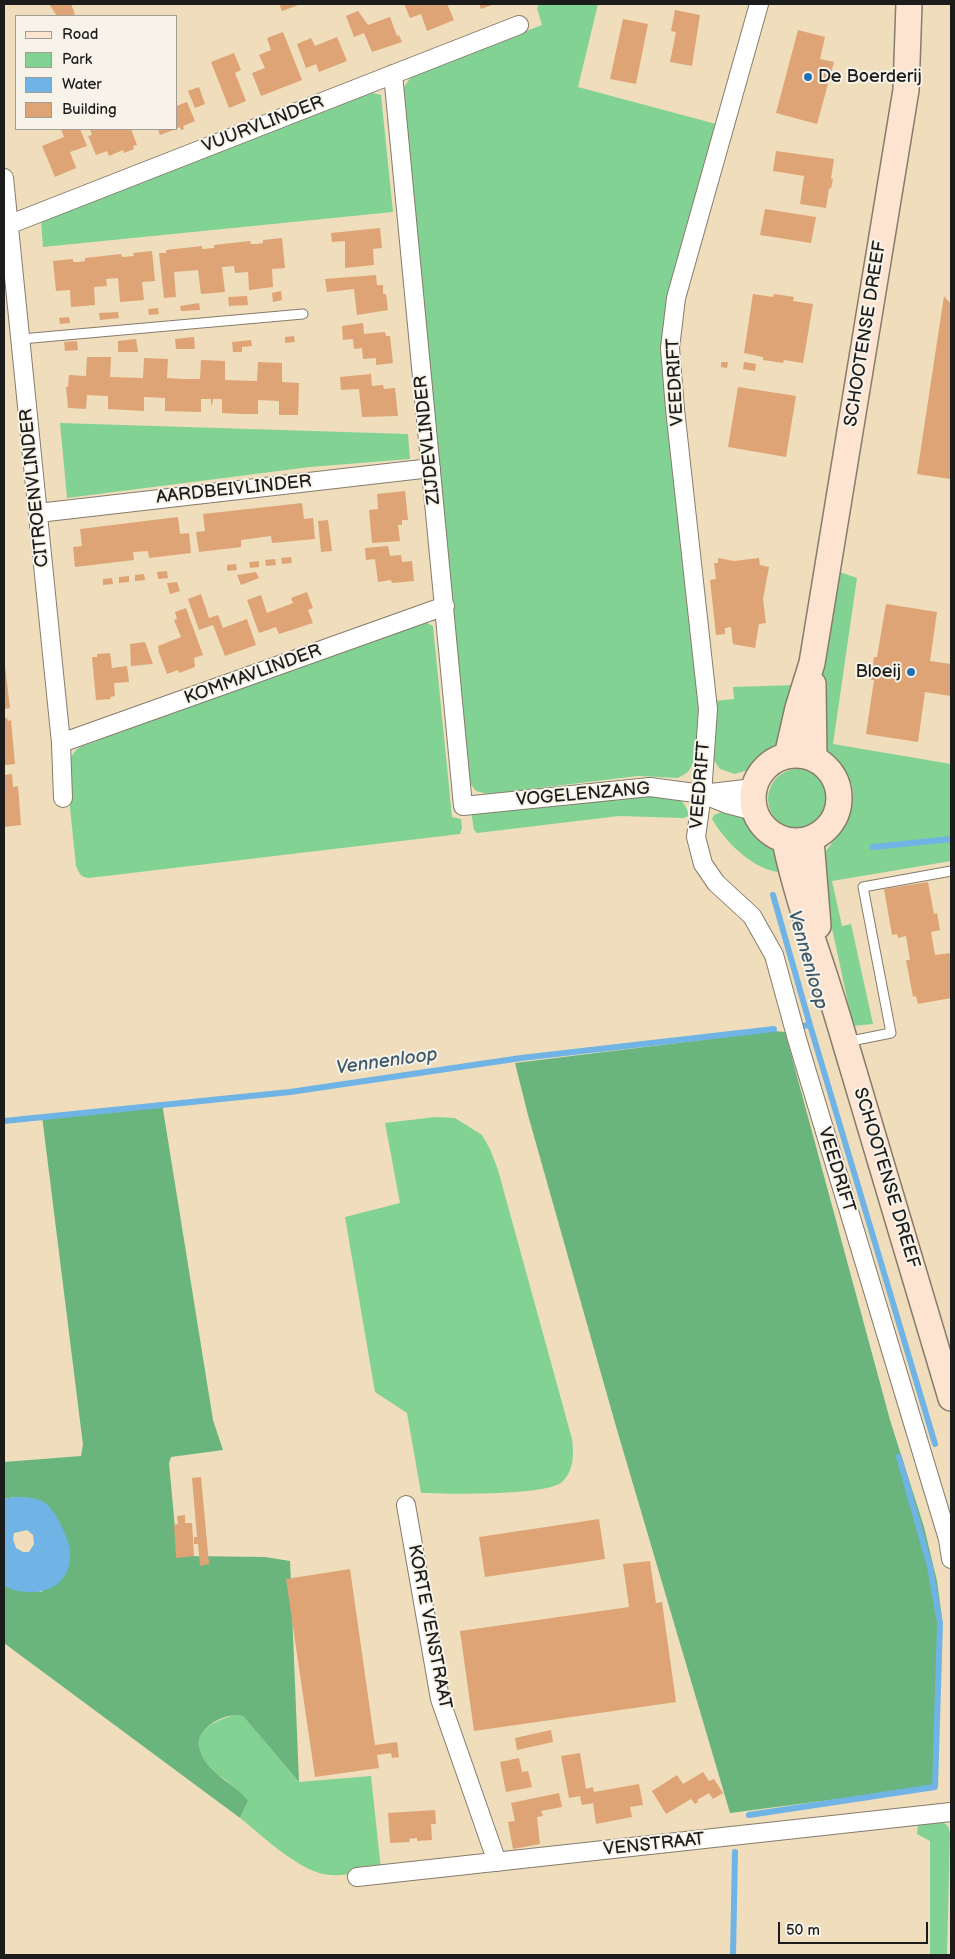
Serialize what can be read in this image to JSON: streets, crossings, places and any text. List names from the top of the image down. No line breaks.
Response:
{"streets":{"street":["VUURVLINDER","SCHOOTENSE DREEF","VEEDRIFT","ZIJDEVLINDER","CITROENVLINDER","AARDBEIVLINDER","KOMMAVLINDER","VOGELENZANG","KORTE VENSTRAAT","VENSTRAAT"]},"crossings":[["VUURVLINDER","ZIJDEVLINDER"],["VUURVLINDER","CITROENVLINDER"],["SCHOOTENSE DREEF","VOGELENZANG"],["VEEDRIFT","VOGELENZANG"],["ZIJDEVLINDER","AARDBEIVLINDER"],["ZIJDEVLINDER","KOMMAVLINDER"],["ZIJDEVLINDER","VOGELENZANG"],["CITROENVLINDER","AARDBEIVLINDER"],["CITROENVLINDER","KOMMAVLINDER"],["KORTE VENSTRAAT","VENSTRAAT"]],"water":["Vennenloop"],"places":["De Boerderij","Bloeij"],"legend":["Road","Park","Water","Building"],"scale_bar":"50 m"}
